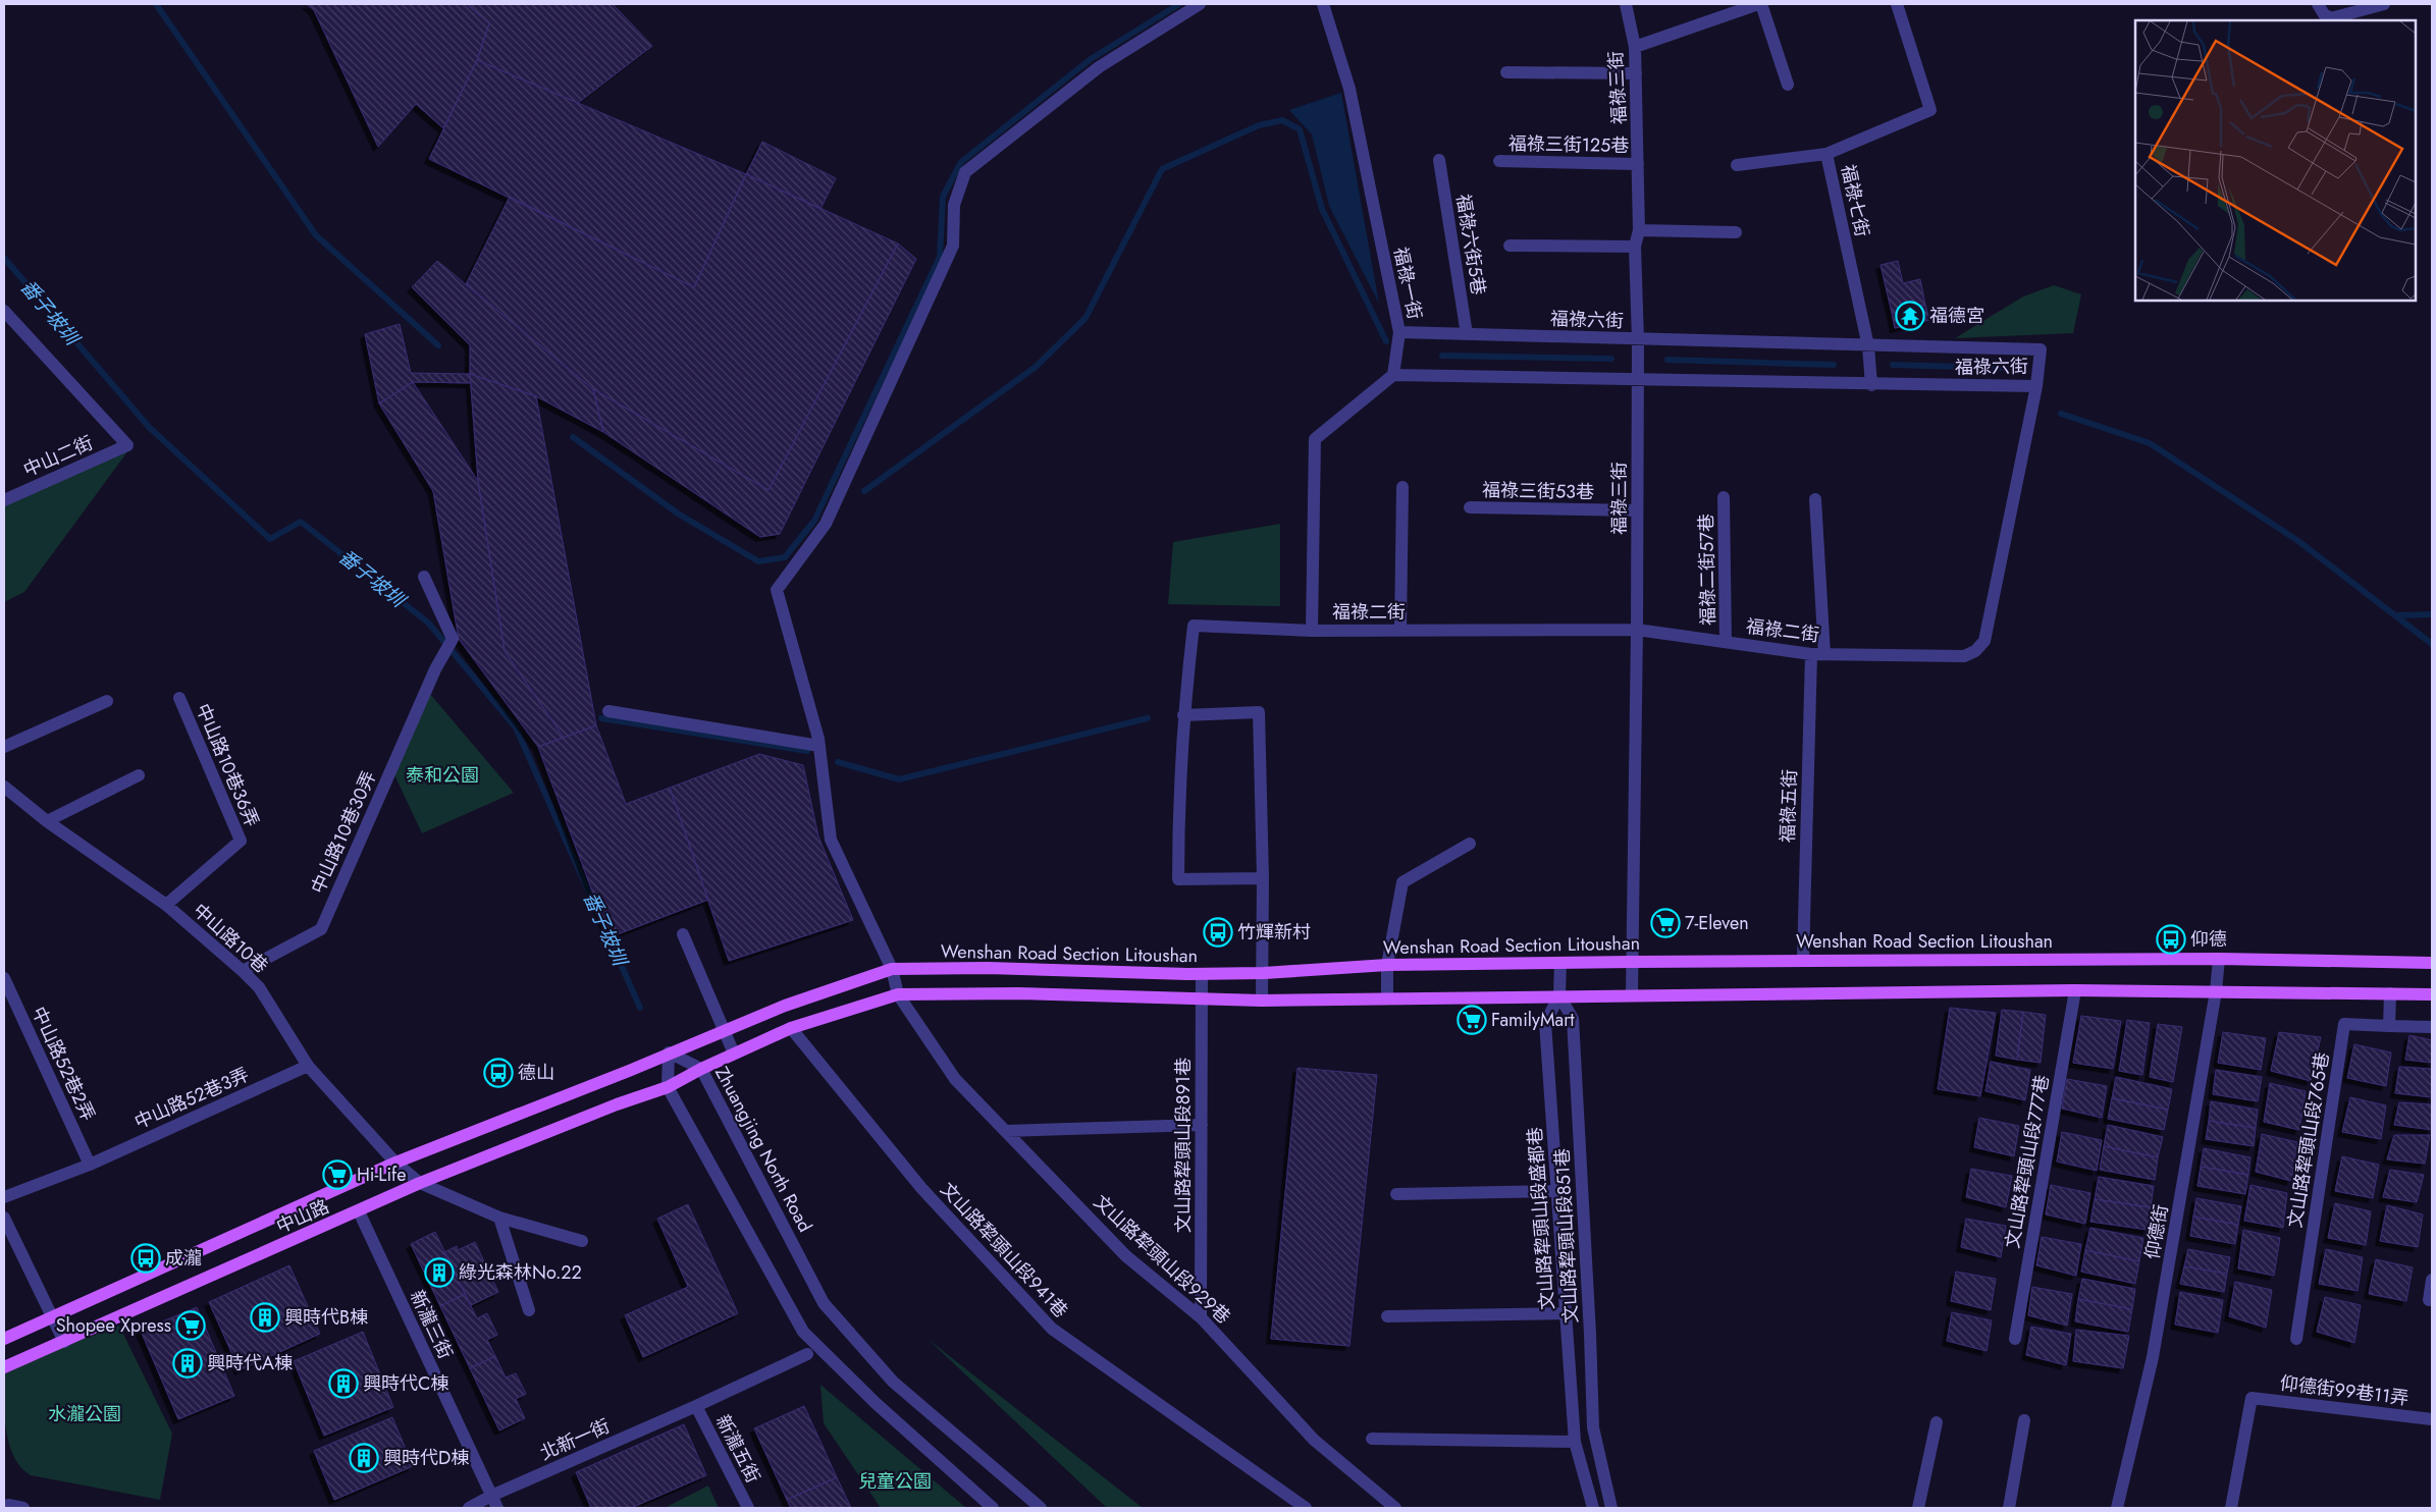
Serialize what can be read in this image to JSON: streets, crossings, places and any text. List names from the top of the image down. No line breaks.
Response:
{"streets":{"main road":["Wenshan Road Section Litoushan","中山路"],"street":["福祿三街","福祿三街125巷","福祿七街","福祿六街5巷","福祿一街","福祿六街","中山二街","福祿三街53巷","福祿二街57巷","福祿二街","中山路10巷36弄","福祿五街","中山路10巷30弄","中山路10巷","中山路52巷2弄","中山路52巷3弄","文山路犂頭山段765巷","文山路犂頭山段891巷","Zhuangjing North Road","文山路犂頭山段777巷","文山路犂頭山段盛都巷","仰德街","文山路犂頭山段851巷","文山路犂頭山段941巷","文山路犂頭山段929巷","新瀧三街","仰德街99巷11弄","北新一街","新瀧五街"]},"crossings":[["福祿三街","福祿三街125巷"],["福祿三街","福祿六街"],["福祿三街","福祿三街53巷"],["福祿三街","福祿二街"],["福祿三街","Wenshan Road Section Litoushan"],["福祿七街","福祿六街"],["福祿六街5巷","福祿六街"],["福祿一街","福祿六街"],["福祿六街","福祿二街"],["福祿二街57巷","福祿二街"],["福祿二街","福祿五街"],["中山路10巷36弄","中山路10巷"],["福祿五街","Wenshan Road Section Litoushan"],["中山路10巷30弄","中山路10巷"],["中山路10巷","中山路52巷3弄"],["中山路10巷","中山路"],["Wenshan Road Section Litoushan","文山路犂頭山段891巷"],["Wenshan Road Section Litoushan","Zhuangjing North Road"],["Wenshan Road Section Litoushan","中山路"],["Wenshan Road Section Litoushan","仰德街"],["Wenshan Road Section Litoushan","文山路犂頭山段929巷"],["中山路52巷2弄","中山路52巷3弄"],["文山路犂頭山段891巷","文山路犂頭山段929巷"],["Zhuangjing North Road","中山路"],["中山路","新瀧三街"],["文山路犂頭山段盛都巷","文山路犂頭山段851巷"],["新瀧三街","北新一街"],["北新一街","新瀧五街"]],"water":["番子坡圳"],"parks":["泰和公園","水瀧公園","兒童公園"],"places":{"temple":["福德宮"],"supermarket":["7-Eleven","FamilyMart","Hi-Life","Shopee Xpress"],"bus stop":["竹輝新村","仰德","德山","成瀧"],"building":["綠光森林No.22","興時代B棟","興時代A棟","興時代C棟","興時代D棟"]}}
